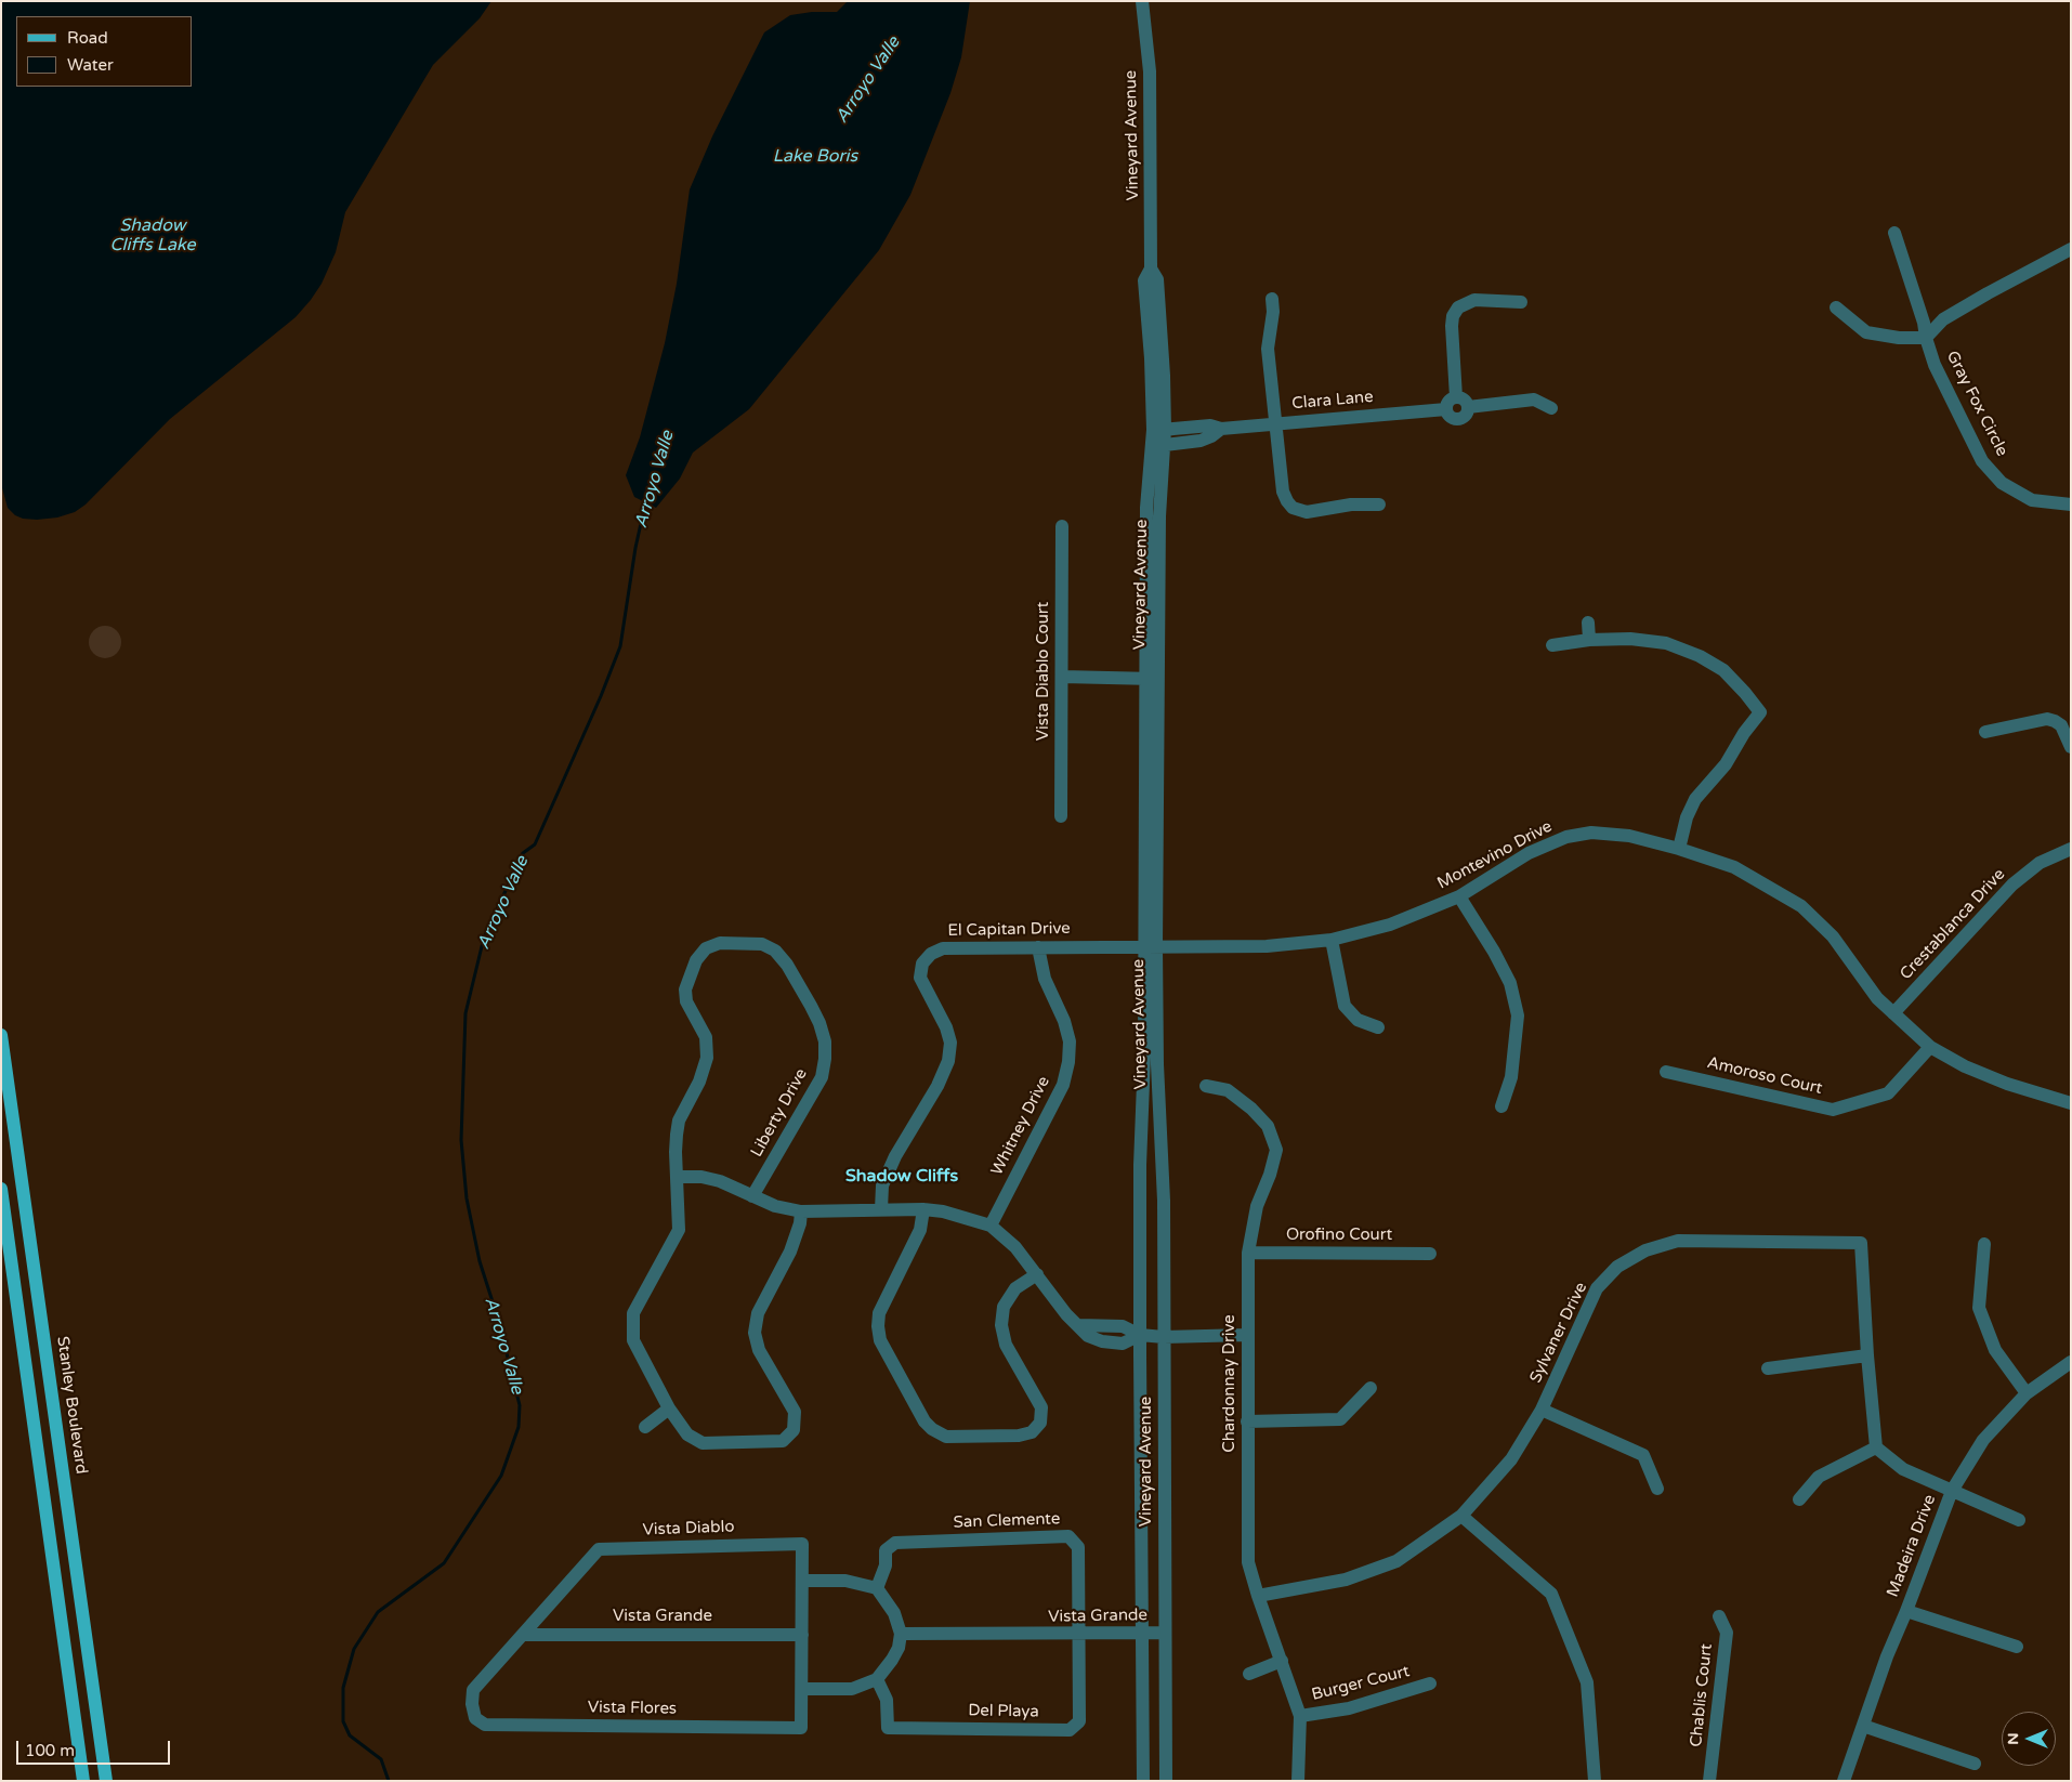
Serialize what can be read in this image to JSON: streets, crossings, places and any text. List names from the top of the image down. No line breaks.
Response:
{"streets":{"main road":["Stanley Boulevard"],"street":["Vineyard Avenue","Clara Lane","Gray Fox Circle","Vista Diablo Court","Montevino Drive","Crestablanca Drive","El Capitan Drive","Amoroso Court","Liberty Drive","Whitney Drive","Orofino Court","Sylvaner Drive","Chardonnay Drive","San Clemente","Vista Diablo","Madeira Drive","Vista Grande","Burger Court","Chablis Court","Vista Flores","Del Playa"]},"crossings":[["Vineyard Avenue","Clara Lane"],["Vineyard Avenue","Montevino Drive"],["Vineyard Avenue","El Capitan Drive"],["Vineyard Avenue","Vista Grande"],["Montevino Drive","Crestablanca Drive"],["Montevino Drive","El Capitan Drive"],["Montevino Drive","Amoroso Court"],["El Capitan Drive","Whitney Drive"],["Orofino Court","Chardonnay Drive"],["Sylvaner Drive","Chardonnay Drive"],["Chardonnay Drive","Burger Court"],["San Clemente","Vista Diablo"],["San Clemente","Vista Grande"],["San Clemente","Vista Flores"],["San Clemente","Del Playa"],["Vista Diablo","Vista Grande"],["Vista Diablo","Vista Flores"],["Vista Diablo","Del Playa"],["Vista Grande","Vista Flores"],["Vista Grande","Del Playa"],["Vista Flores","Del Playa"]],"districts":["Shadow Cliffs"],"water":["Arroyo Valle","Lake Boris","Shadow Cliffs Lake"],"legend":["Road","Water"],"scale_bar":"100 m","north":"left"}
